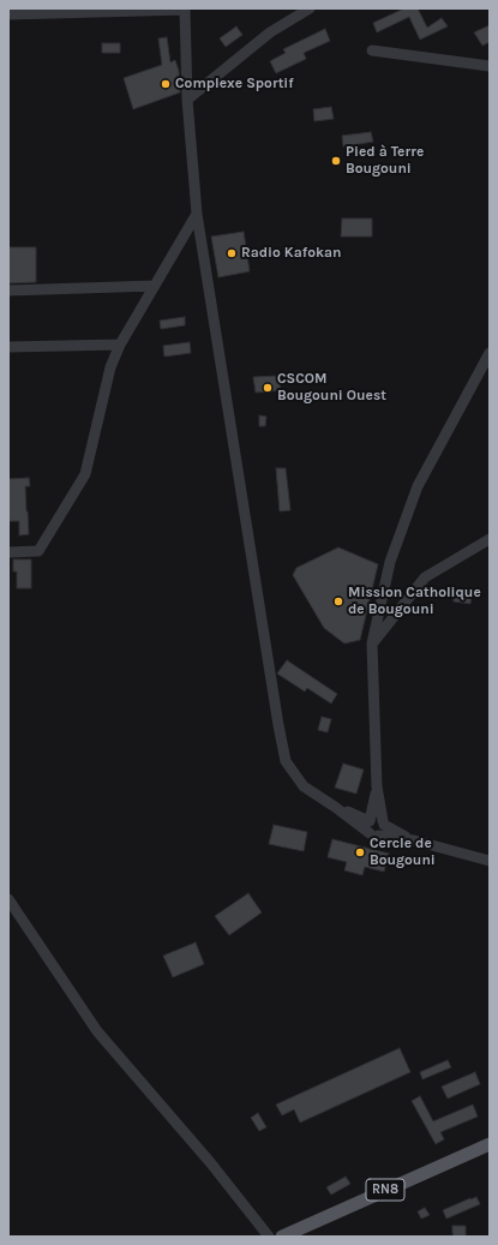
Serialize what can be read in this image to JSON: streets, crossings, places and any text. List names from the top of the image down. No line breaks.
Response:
{"streets":{"main road":["RN8"]},"places":["Complexe Sportif","Pied à Terre Bougouni","Radio Kafokan","CSCOM Bougouni Ouest","Mission Catholique de Bougouni","Cercle de Bougouni"]}
